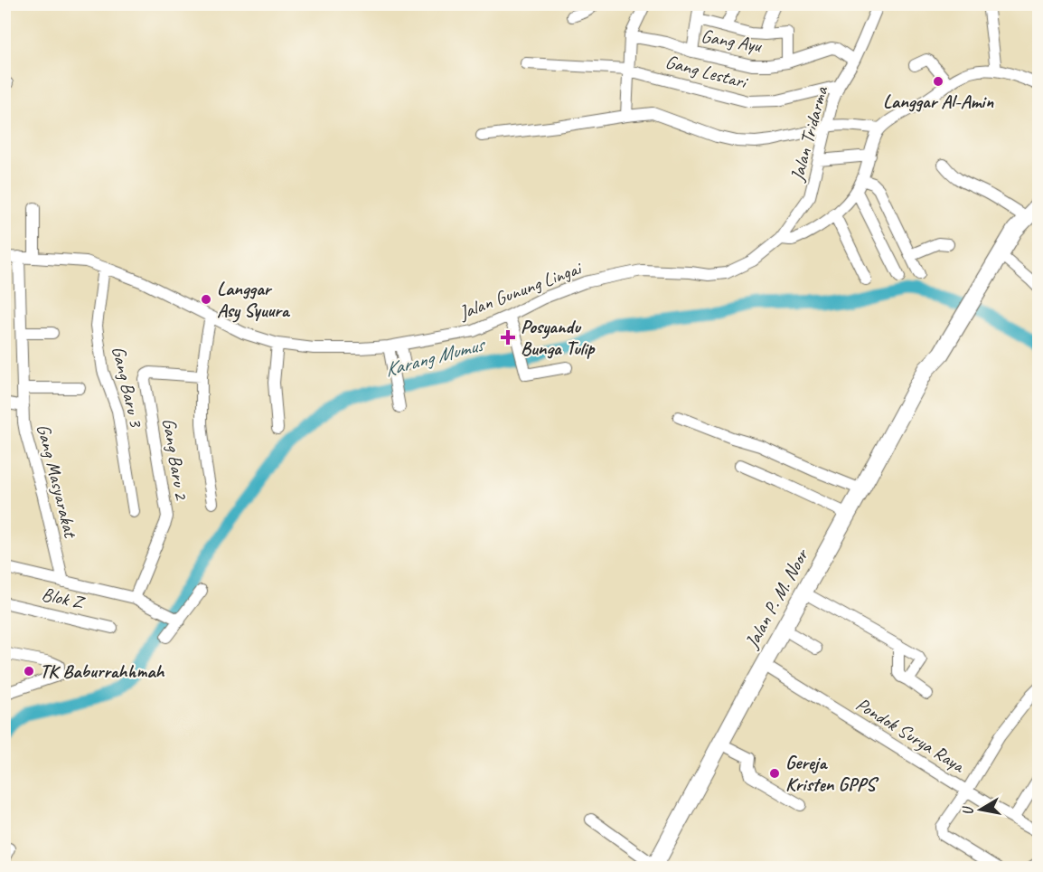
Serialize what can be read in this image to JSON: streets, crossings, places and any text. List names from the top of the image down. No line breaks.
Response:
{"streets":{"highway":["Jalan P. M. Noor"],"street":["Gang Ayu","Gang Lestari","Jalan Tridarma","Jalan Gunung Lingai","Gang Baru 3","Gang Baru 2","Gang Masyarakat","Blok Z","Pondok Surya Raya"]},"crossings":[["Gang Ayu","Jalan Tridarma"],["Gang Lestari","Jalan Tridarma"],["Jalan Tridarma","Jalan Gunung Lingai"],["Jalan Gunung Lingai","Gang Baru 3"],["Jalan Gunung Lingai","Gang Masyarakat"],["Jalan P. M. Noor","Pondok Surya Raya"]],"water":["Karang Mumus"],"places":{"other":["Langgar Al-Amin","Langgar Asy Syuura","TK Baburrahhmah","Gereja Kristen GPPS"],"health":["Posyandu Bunga Tulip"]},"north":"left"}
